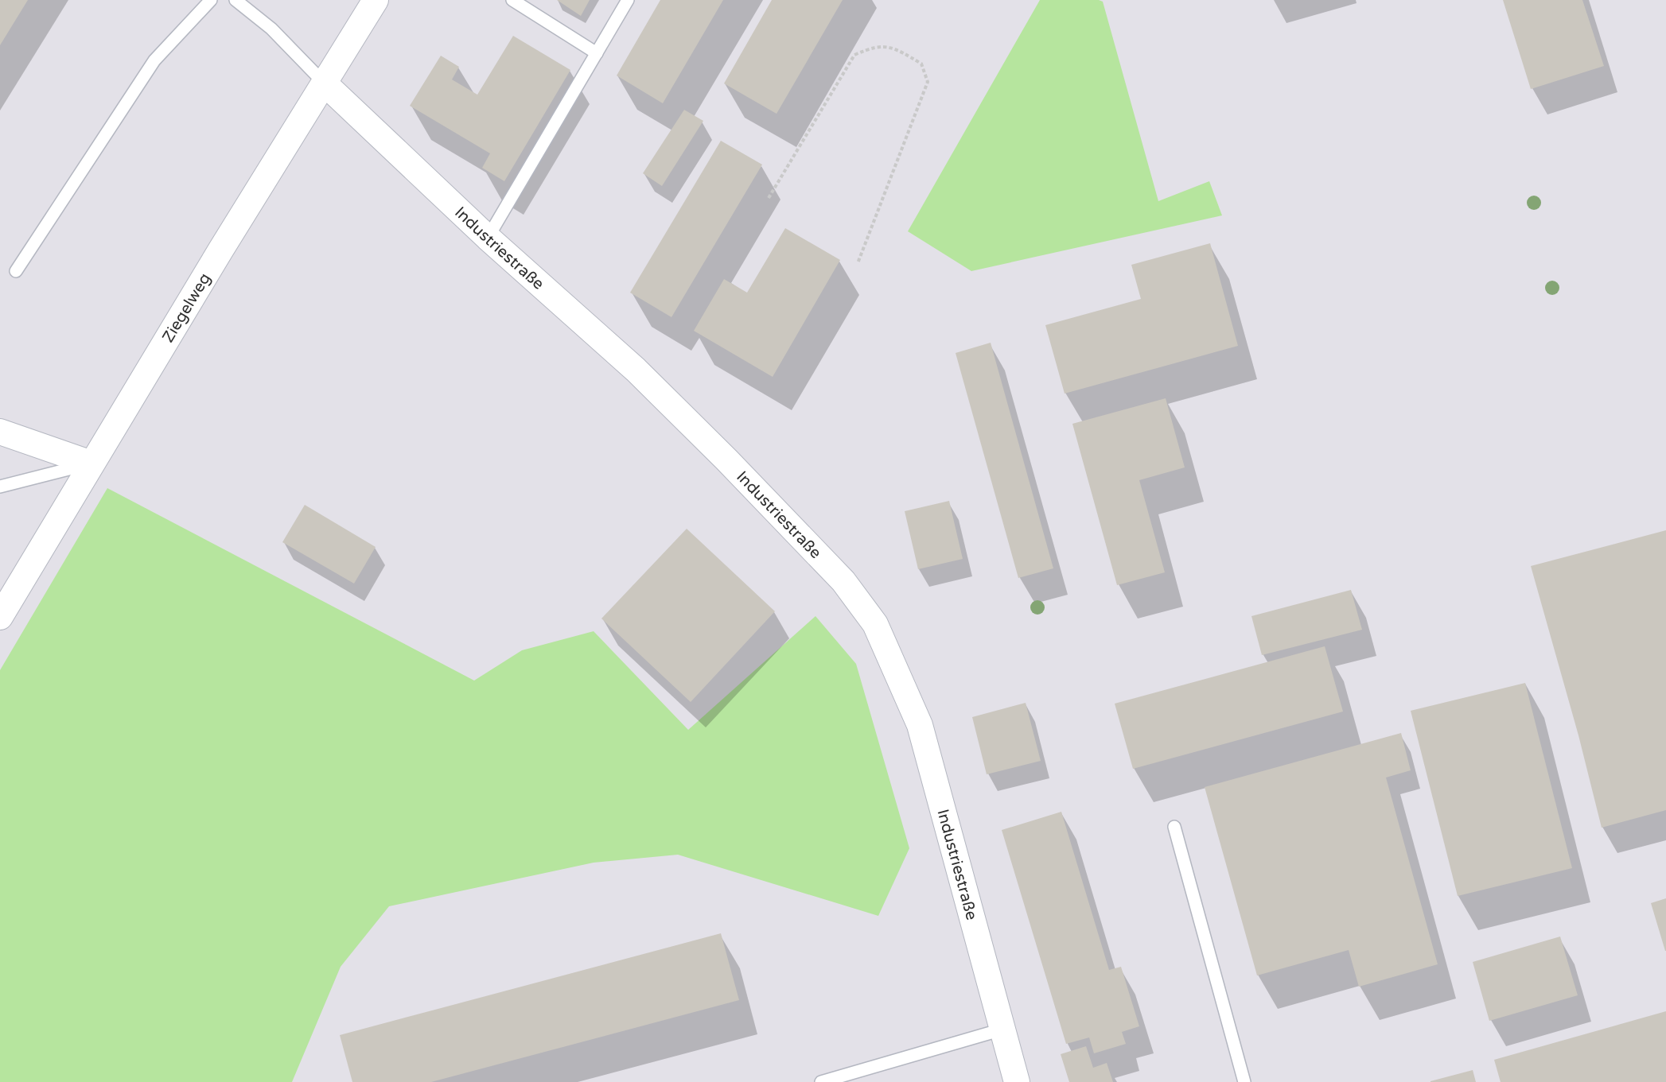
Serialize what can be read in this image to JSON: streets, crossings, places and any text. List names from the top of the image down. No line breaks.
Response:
{"streets":{"street":["Industriestraße","Ziegelweg"]},"crossings":[["Industriestraße","Ziegelweg"]]}
